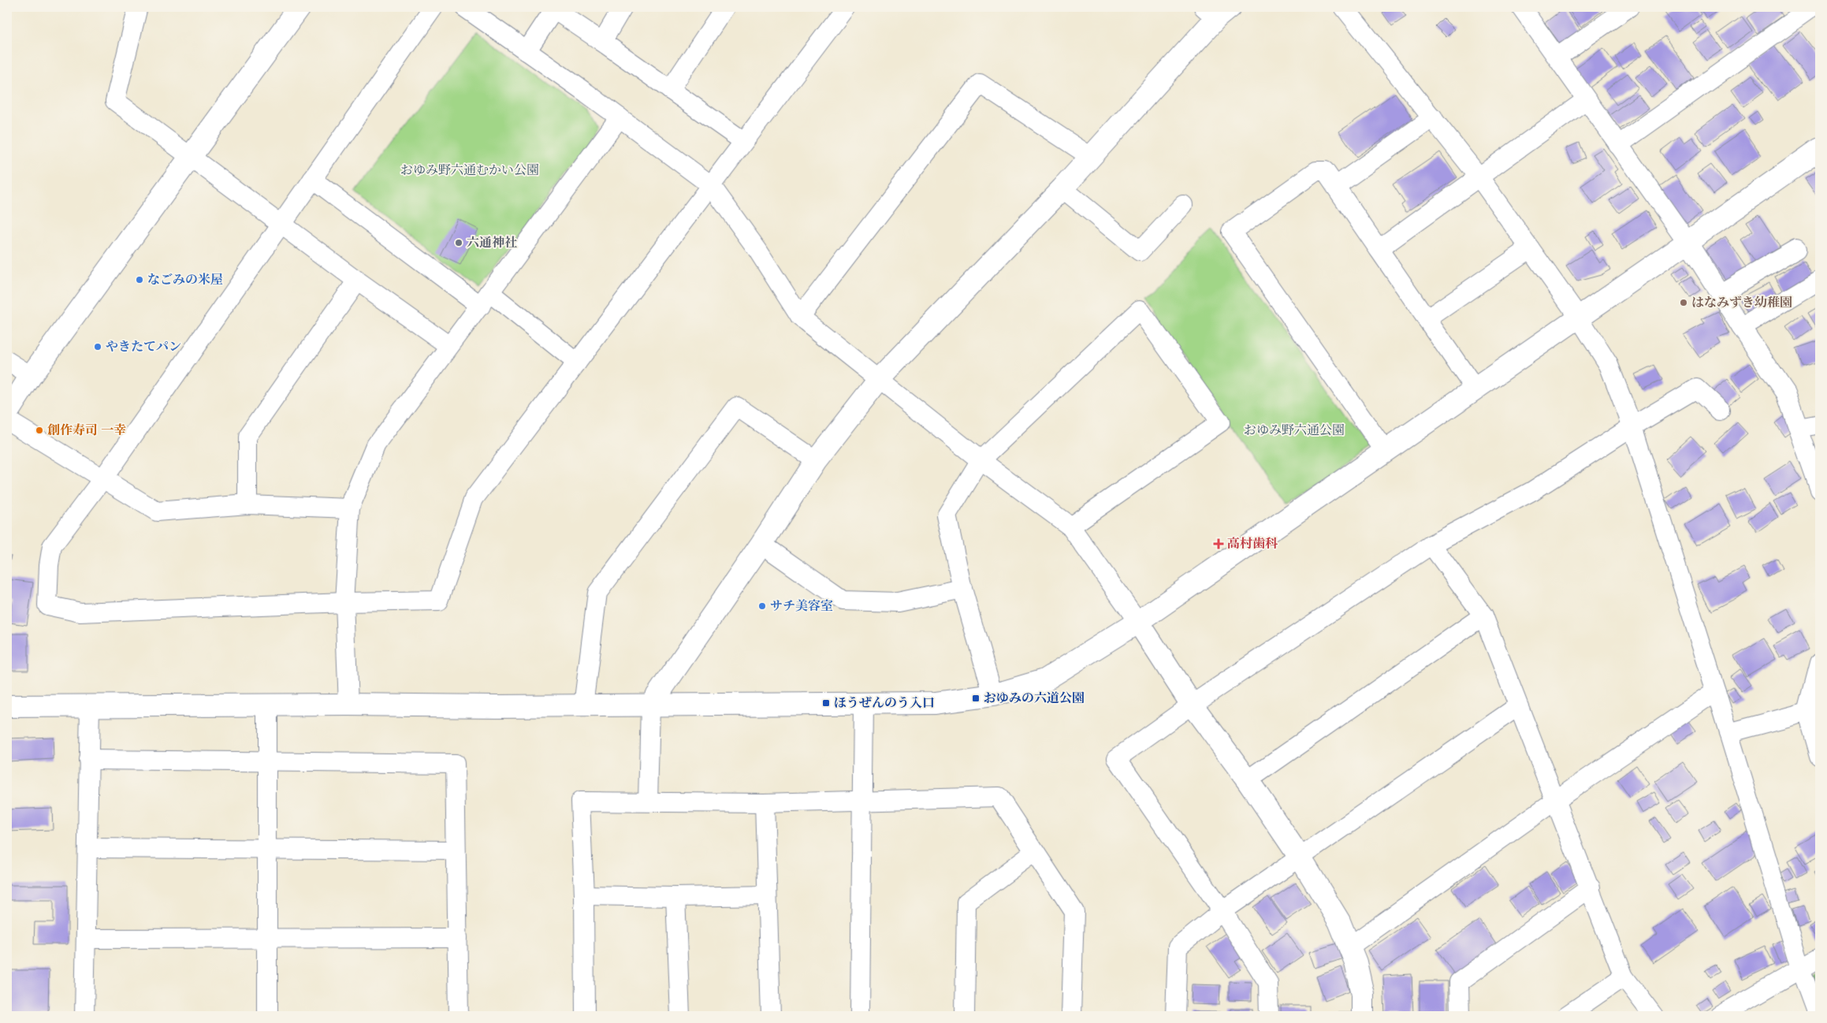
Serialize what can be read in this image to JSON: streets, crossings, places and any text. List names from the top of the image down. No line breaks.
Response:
{"parks":["おゆみ野六通むかい公園","おゆみ野六通公園"],"places":{"other":["六通神社","なごみの米屋","はなみずき幼稚園","やきたてパン","創作寿司 一幸","サチ美容室"],"health":["高村歯科"],"transit":["おゆみの六道公園","ほうぜんのう入口"]}}
